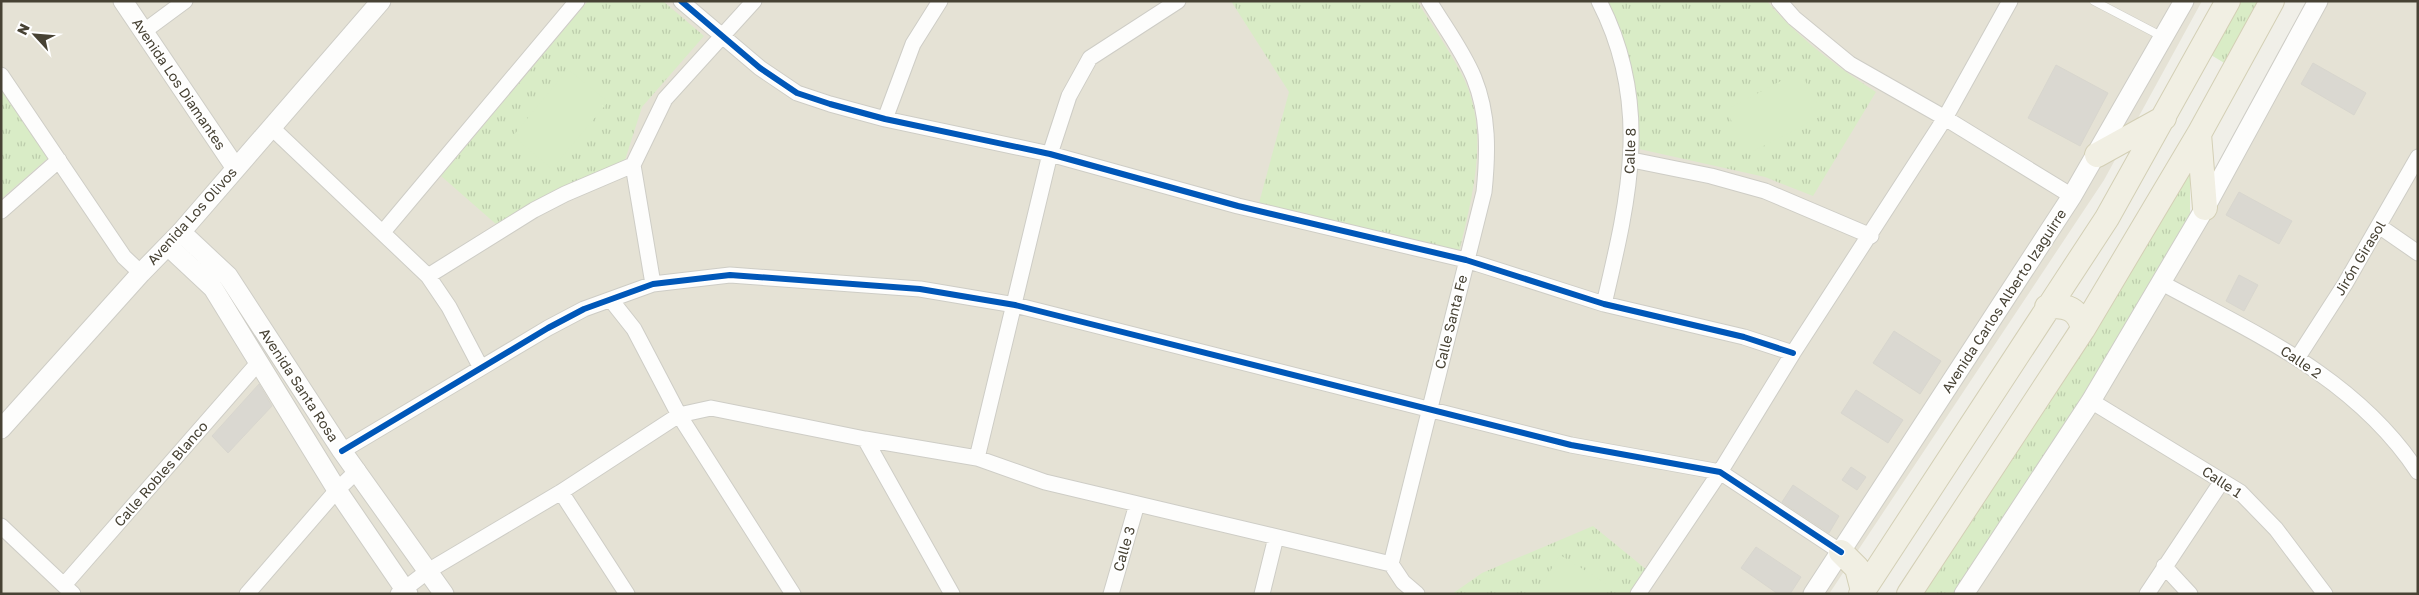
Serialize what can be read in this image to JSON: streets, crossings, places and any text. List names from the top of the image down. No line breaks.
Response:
{"streets":{"street":["Avenida Los Diamantes","Calle 8","Avenida Los Olivos","Jirón Girasol","Avenida Carlos Alberto Izaguirre","Calle Santa Fe","Calle 2","Avenida Santa Rosa","Calle Robles Blanco","Calle 1","Calle 3"]},"crossings":[["Avenida Los Diamantes","Avenida Los Olivos"],["Avenida Los Olivos","Avenida Santa Rosa"],["Jirón Girasol","Calle 2"],["Avenida Santa Rosa","Calle Robles Blanco"]],"north":"top left"}
